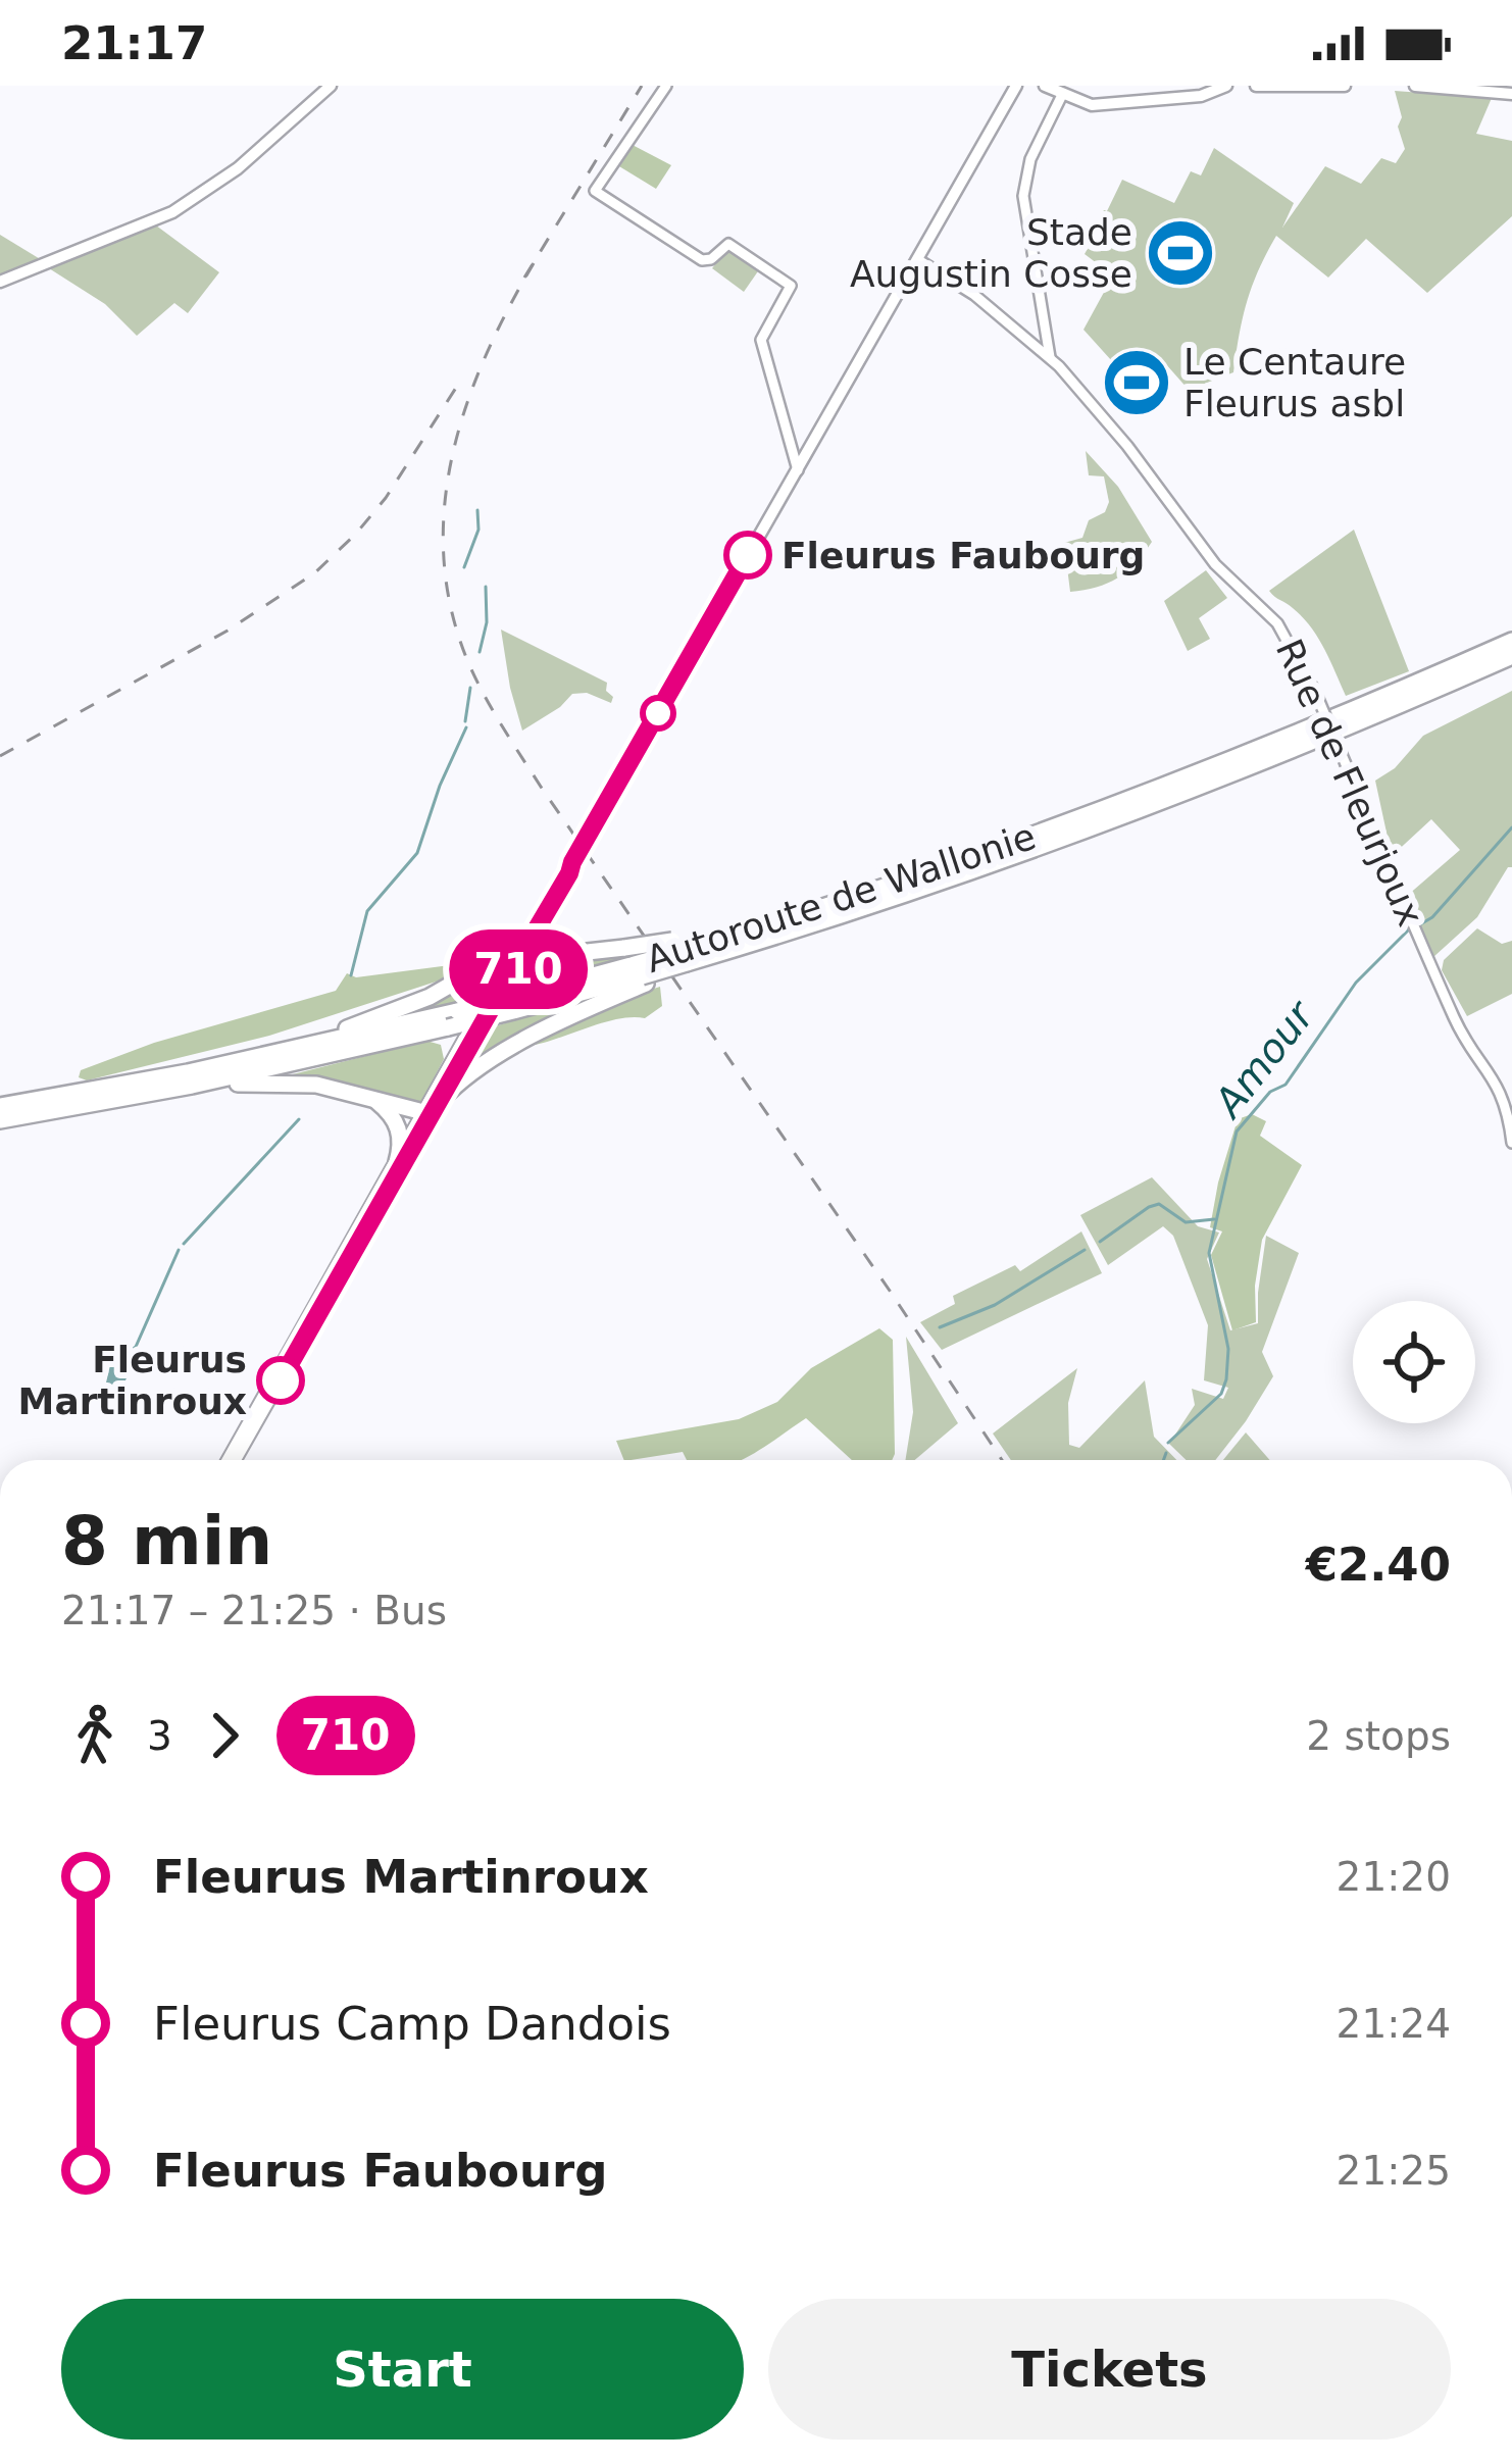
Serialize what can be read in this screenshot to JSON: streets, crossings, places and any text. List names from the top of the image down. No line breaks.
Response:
{"streets":{"highway":["Autoroute de Wallonie"],"street":["Rue de Fleurjoux"]},"water":["Amour"],"places":{"sports":["Stade Augustin Cosse","Le Centaure Fleurus asbl"],"other":["Fleurus Faubourg","Fleurus Martinroux"]},"lines":["bus line 710"],"page":{"status":"21:17","on_map":"710","heading":["8 min","21:17 – 21:25 · Bus","€2.40"],"legs":["3","710","2 stops"],"list":[{"name":"Fleurus Martinroux","value":"21:20"},{"name":"Fleurus Camp Dandois","value":"21:24"},{"name":"Fleurus Faubourg","value":"21:25"}],"buttons":["Start","Tickets"]}}
